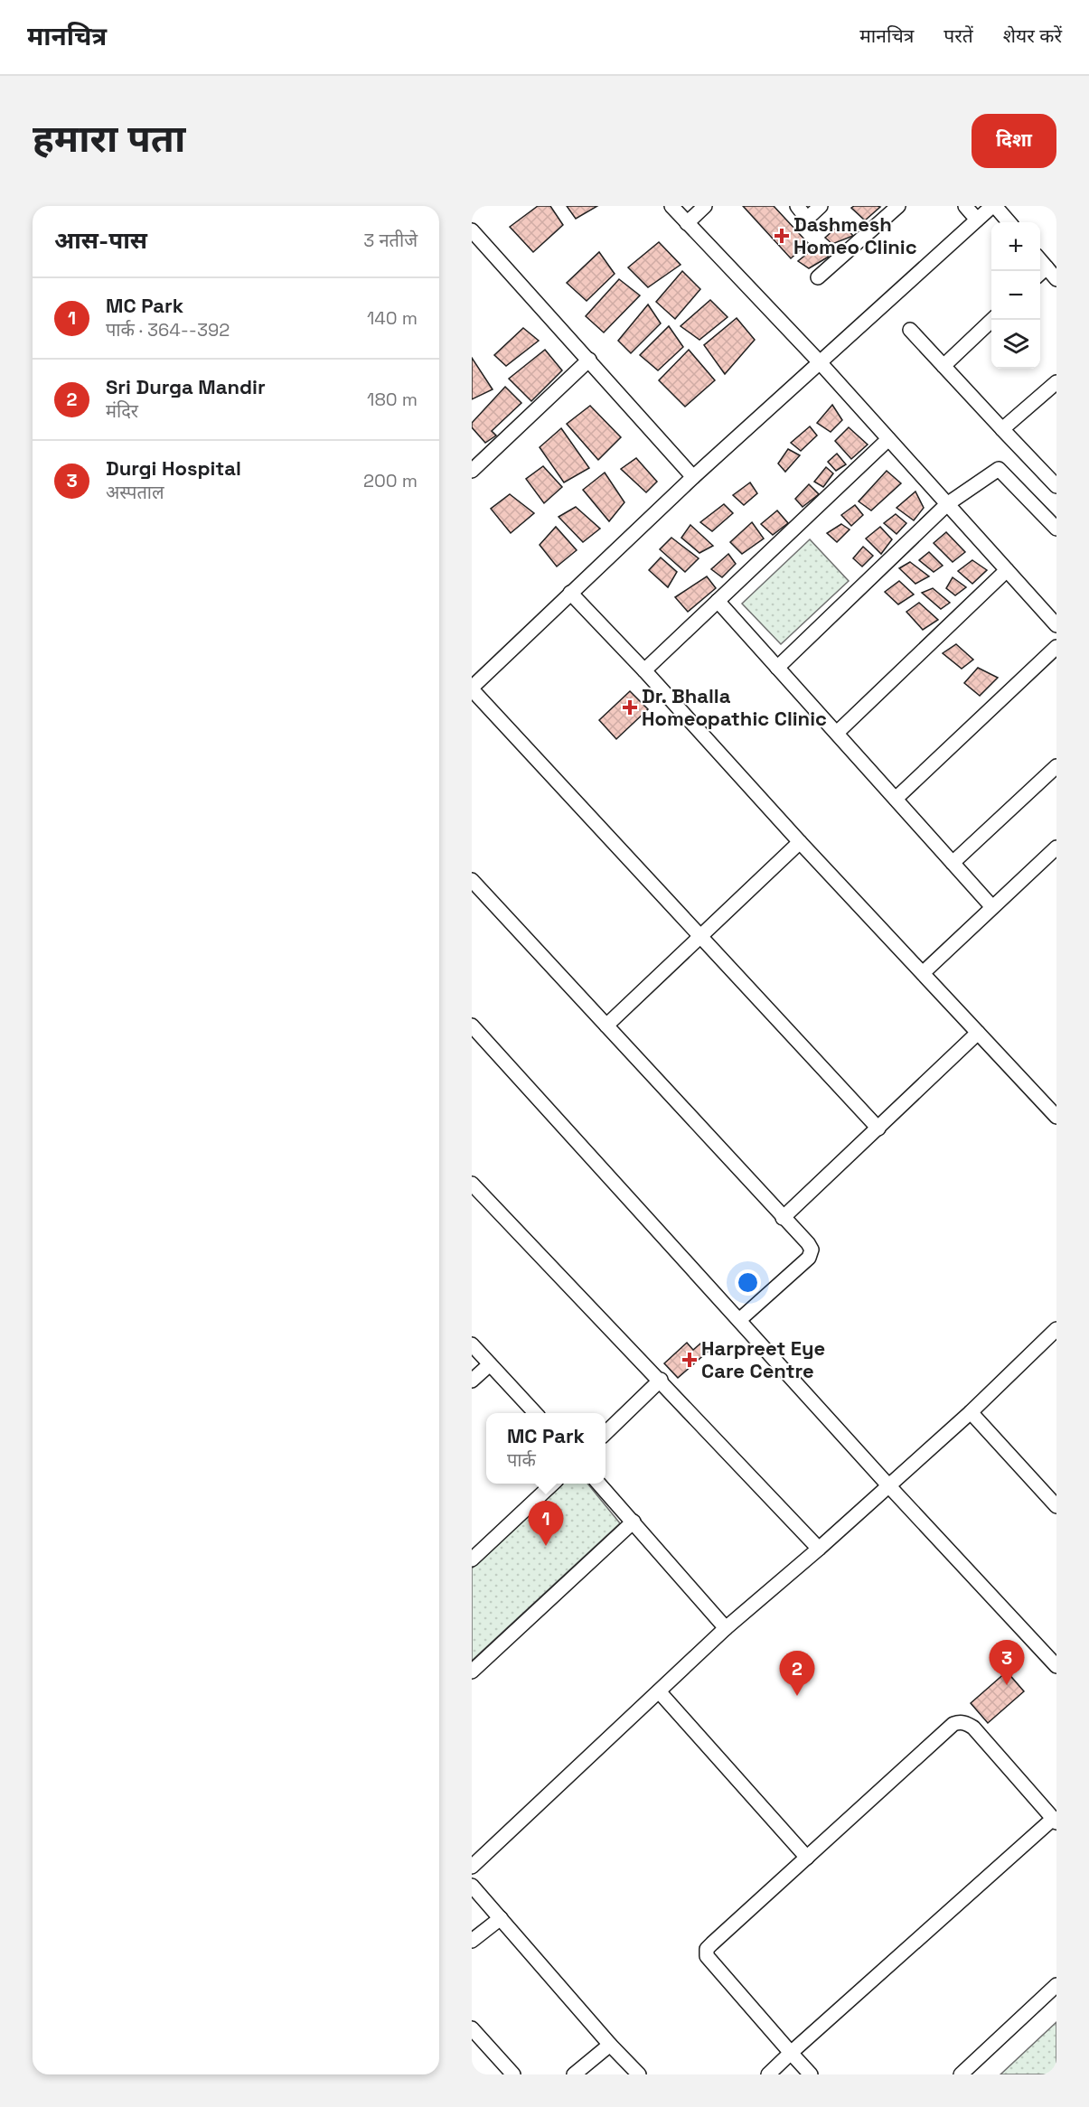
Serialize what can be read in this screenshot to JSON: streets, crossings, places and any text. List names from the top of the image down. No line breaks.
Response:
{"places":{"health":["Dashmesh Homeo Clinic","Dr. Bhalla Homeopathic Clinic","Harpreet Eye Care Centre"]},"page":{"header":"मानचित्र","nav":["मानचित्र","परतें","शेयर करें"],"buttons":"दिशा","title":"हमारा पता","heading":["आस-पास","3 नतीजे"],"map_buttons":["+","−"],"list":[{"mark":"1","name":"MC Park","note":"पार्क · 364--392","value":"140 m"},{"mark":"2","name":"Sri Durga Mandir","note":"मंदिर","value":"180 m"},{"mark":"3","name":"Durgi Hospital","note":"अस्पताल","value":"200 m"}],"popup":["MC Park","पार्क"],"pins":["1","3","2"]}}
